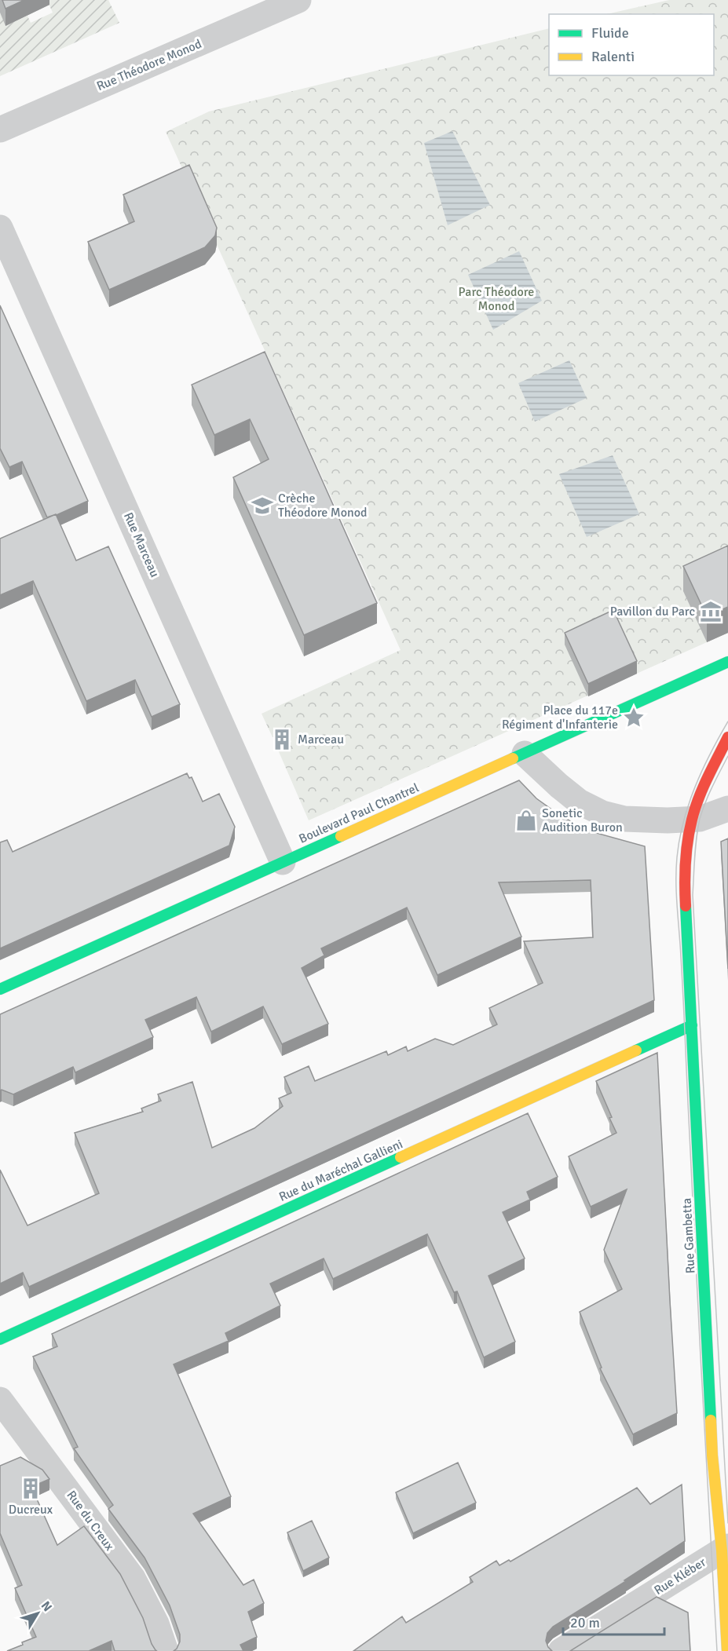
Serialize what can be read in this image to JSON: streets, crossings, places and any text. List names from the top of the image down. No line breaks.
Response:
{"streets":{"street":["Rue Théodore Monod","Rue Marceau","Boulevard Paul Chantrel","Rue du Maréchal Gallieni","Rue Gambetta","Rue du Creux","Rue Kléber"]},"crossings":[["Rue Marceau","Boulevard Paul Chantrel"],["Rue du Maréchal Gallieni","Rue Gambetta"],["Rue Gambetta","Rue Kléber"]],"parks":["Parc Théodore Monod"],"places":{"school or university":["Crèche Théodore Monod"],"museum":["Pavillon du Parc"],"place":["Place du 117e Régiment d'Infanterie"],"building":["Marceau","Ducreux"],"shop":["Sonetic Audition Buron"]},"legend":["Fluide","Ralenti"],"scale_bar":"20 m","north":"top right"}
